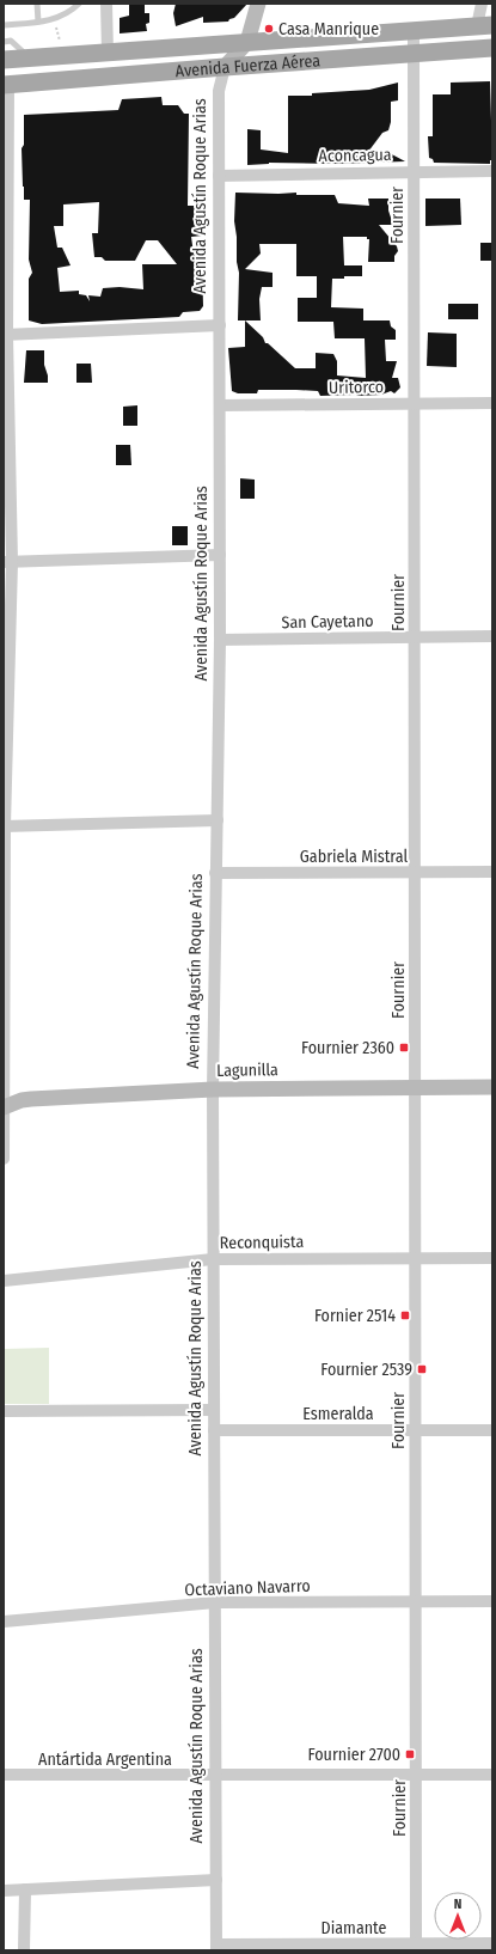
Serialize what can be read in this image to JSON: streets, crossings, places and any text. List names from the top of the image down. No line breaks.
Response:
{"streets":{"main road":["Avenida Fuerza Aérea","Avenida Agustín Roque Arias","Lagunilla"],"street":["Aconcagua","Fournier","Uritorco","San Cayetano","Gabriela Mistral","Reconquista","Esmeralda","Octaviano Navarro","Antártida Argentina","Diamante"]},"crossings":[["Avenida Fuerza Aérea","Avenida Agustín Roque Arias"],["Avenida Fuerza Aérea","Fournier"],["Aconcagua","Avenida Agustín Roque Arias"],["Aconcagua","Fournier"],["Avenida Agustín Roque Arias","Uritorco"],["Avenida Agustín Roque Arias","San Cayetano"],["Avenida Agustín Roque Arias","Gabriela Mistral"],["Avenida Agustín Roque Arias","Lagunilla"],["Avenida Agustín Roque Arias","Reconquista"],["Avenida Agustín Roque Arias","Esmeralda"],["Avenida Agustín Roque Arias","Octaviano Navarro"],["Avenida Agustín Roque Arias","Antártida Argentina"],["Avenida Agustín Roque Arias","Diamante"],["Fournier","Uritorco"],["Fournier","San Cayetano"],["Fournier","Gabriela Mistral"],["Fournier","Lagunilla"],["Fournier","Reconquista"],["Fournier","Esmeralda"],["Fournier","Octaviano Navarro"],["Fournier","Antártida Argentina"],["Fournier","Diamante"]],"places":{"other":["Casa Manrique"],"transit":["Fournier 2360","Fornier 2514","Fournier 2539","Fournier 2700"]},"north":"top"}
